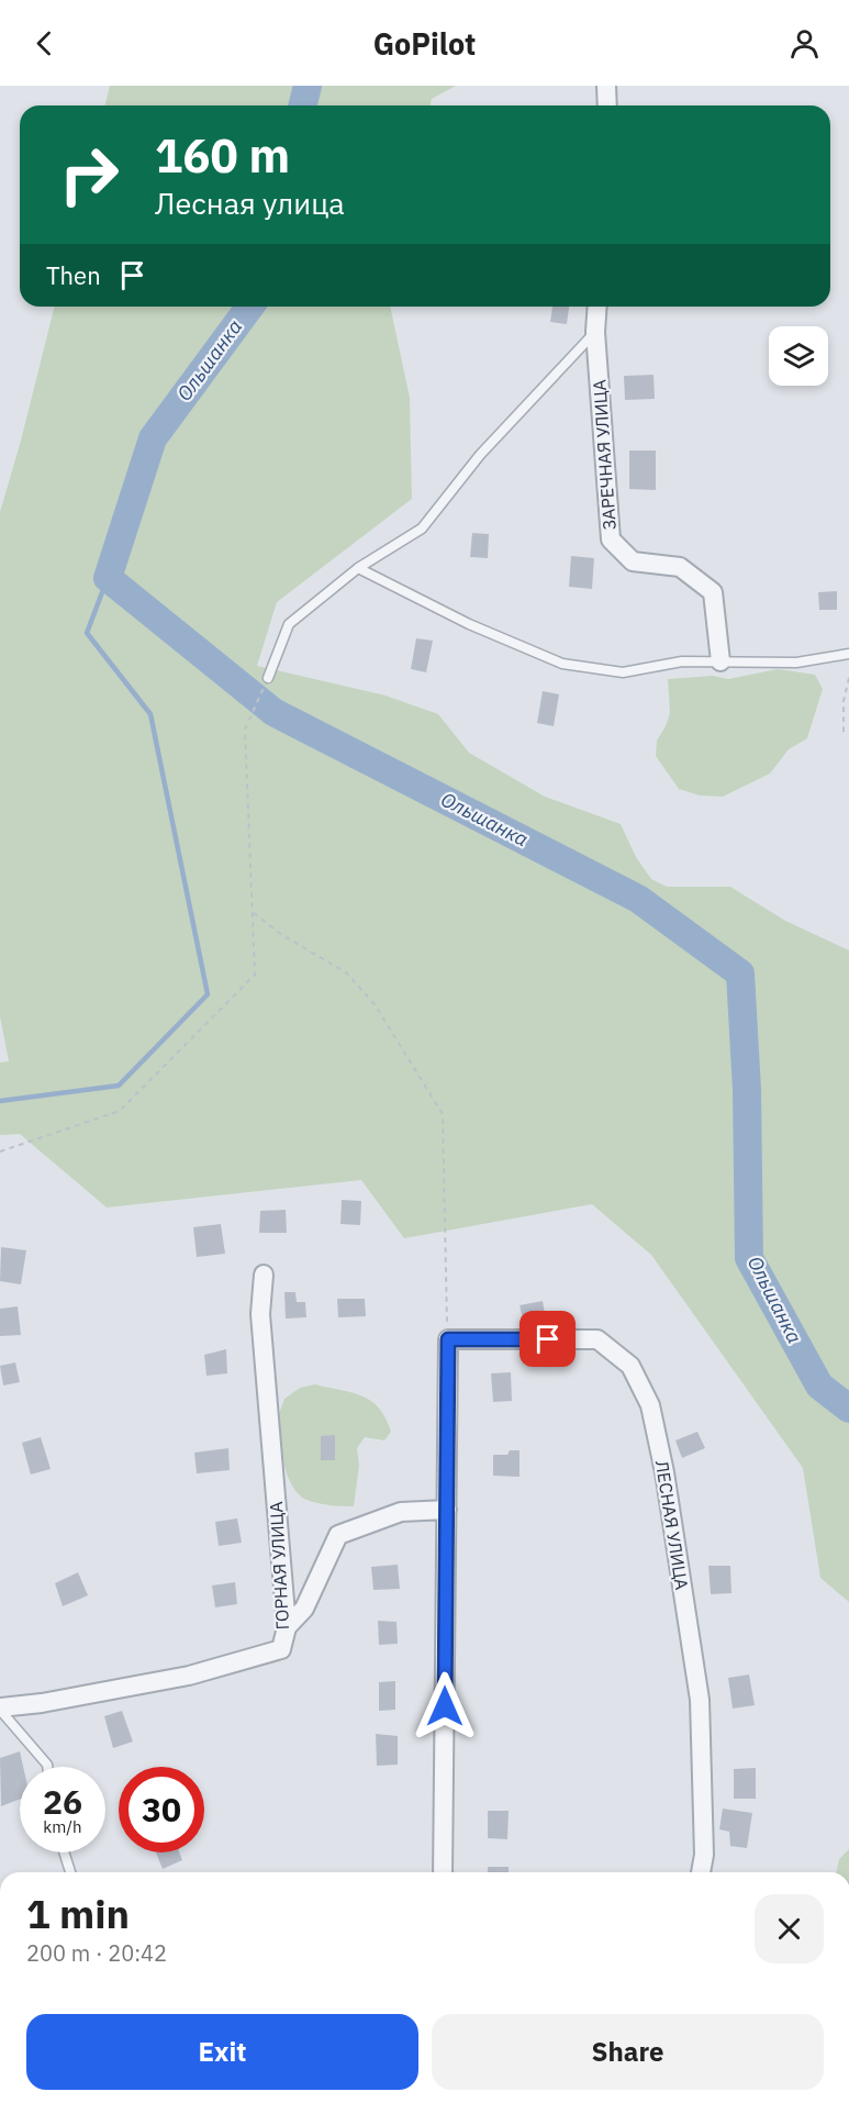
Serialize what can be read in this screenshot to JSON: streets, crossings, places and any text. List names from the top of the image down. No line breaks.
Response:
{"streets":{"street":["ЗАРЕЧНАЯ УЛИЦА","ЛЕСНАЯ УЛИЦА","ГОРНАЯ УЛИЦА"]},"water":["Ольшанка"],"page":{"header":"GoPilot","turn":["160 m","Лесная улица"],"then":"Then","speed":"26 km/h","limit":"30","heading":["1 min","200 m · 20:42"],"buttons":["Exit","Share"]}}
